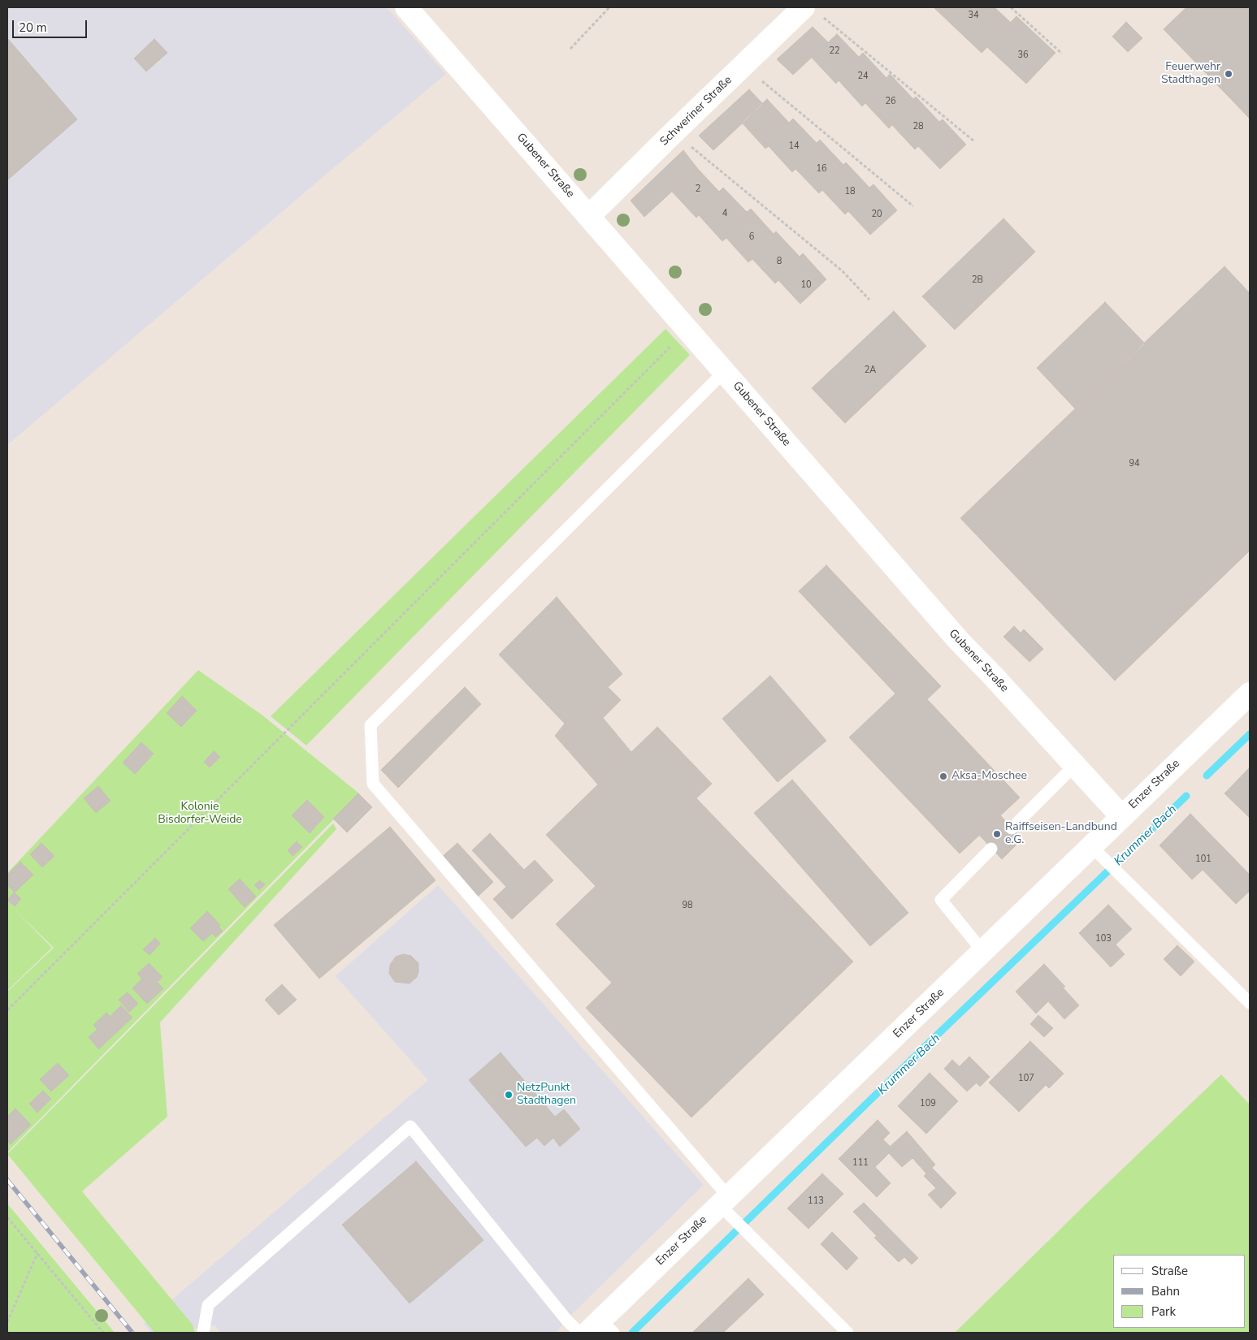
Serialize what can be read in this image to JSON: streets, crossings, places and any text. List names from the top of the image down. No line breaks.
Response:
{"streets":{"street":["Schweriner Straße","Gubener Straße","Enzer Straße"]},"crossings":[["Schweriner Straße","Gubener Straße"],["Gubener Straße","Enzer Straße"]],"water":["Krummer Bach"],"parks":["Kolonie Bisdorfer-Weide"],"places":["Feuerwehr Stadthagen","Aksa-Moschee","Raiffseisen-Landbund e.G.","NetzPunkt Stadthagen"],"house_numbers":["34","22","36","24","26","28","14","16","2","18","4","20","6","8","2B","10","2A","94","101","98","103","107","109","111","113"],"legend":["Straße","Bahn","Park"],"scale_bar":"20 m"}
